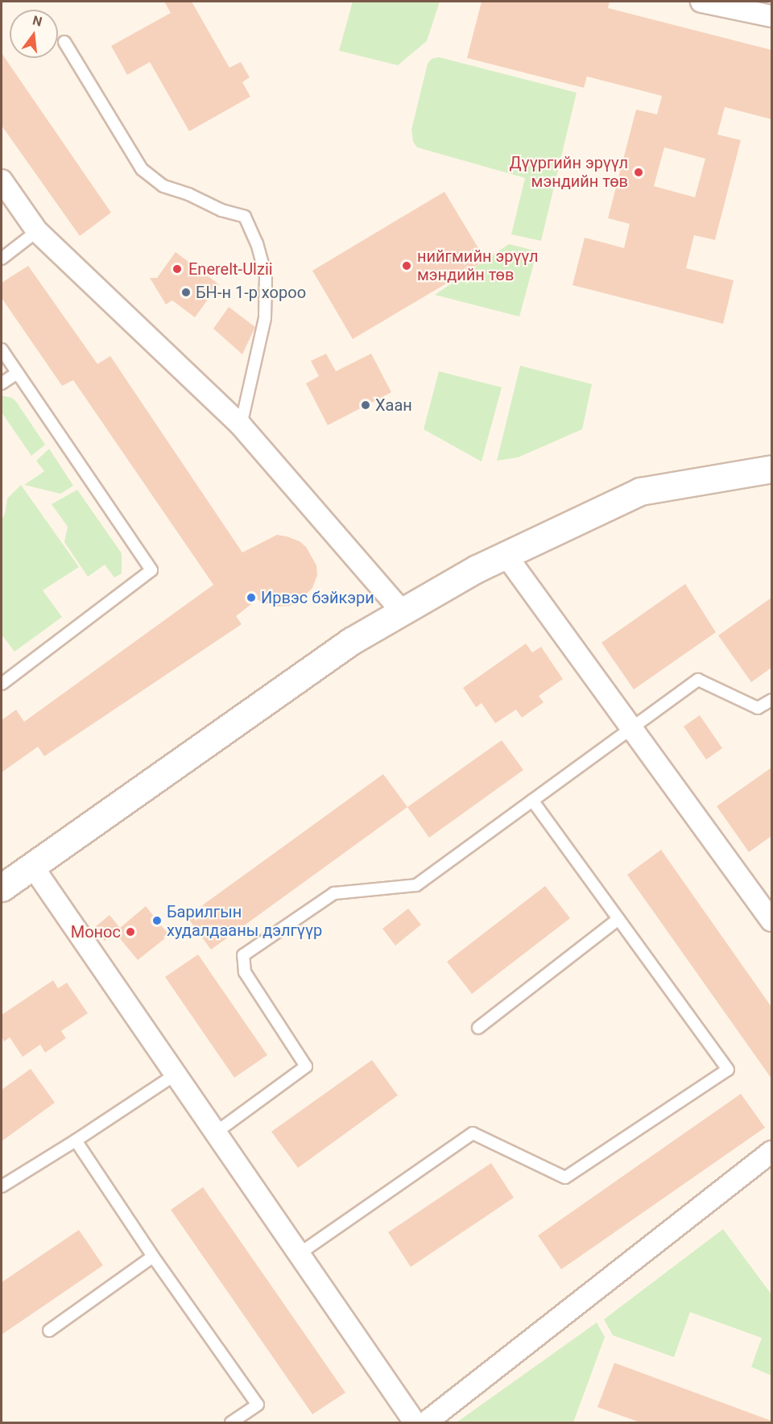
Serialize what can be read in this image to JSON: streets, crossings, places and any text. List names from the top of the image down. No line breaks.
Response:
{"places":["Дүүргийн эрүүл мэндийн төв","нийгмийн эрүүл мэндийн төв","Enerelt-Ulzii","БН-н 1-р хороо","Хаан","Ирвэс бэйкэри","Барилгын худалдааны дэлгүүр","Монос"],"north":"top"}
